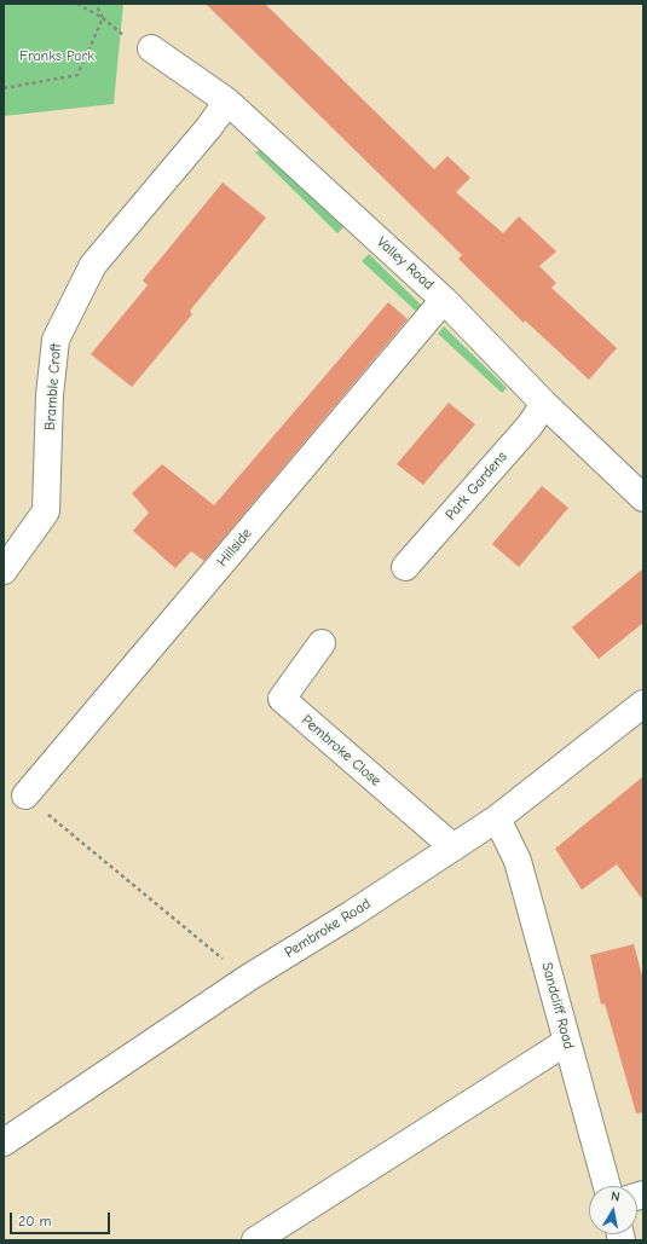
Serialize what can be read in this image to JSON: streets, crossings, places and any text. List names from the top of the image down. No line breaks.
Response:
{"streets":{"street":["Valley Road","Bramble Croft","Park Gardens","Hillside","Pembroke Close","Pembroke Road","Sandcliff Road"]},"crossings":[["Valley Road","Bramble Croft"],["Valley Road","Park Gardens"],["Valley Road","Hillside"],["Pembroke Close","Pembroke Road"],["Pembroke Road","Sandcliff Road"]],"parks":["Franks Park"],"scale_bar":"20 m","north":"top"}
